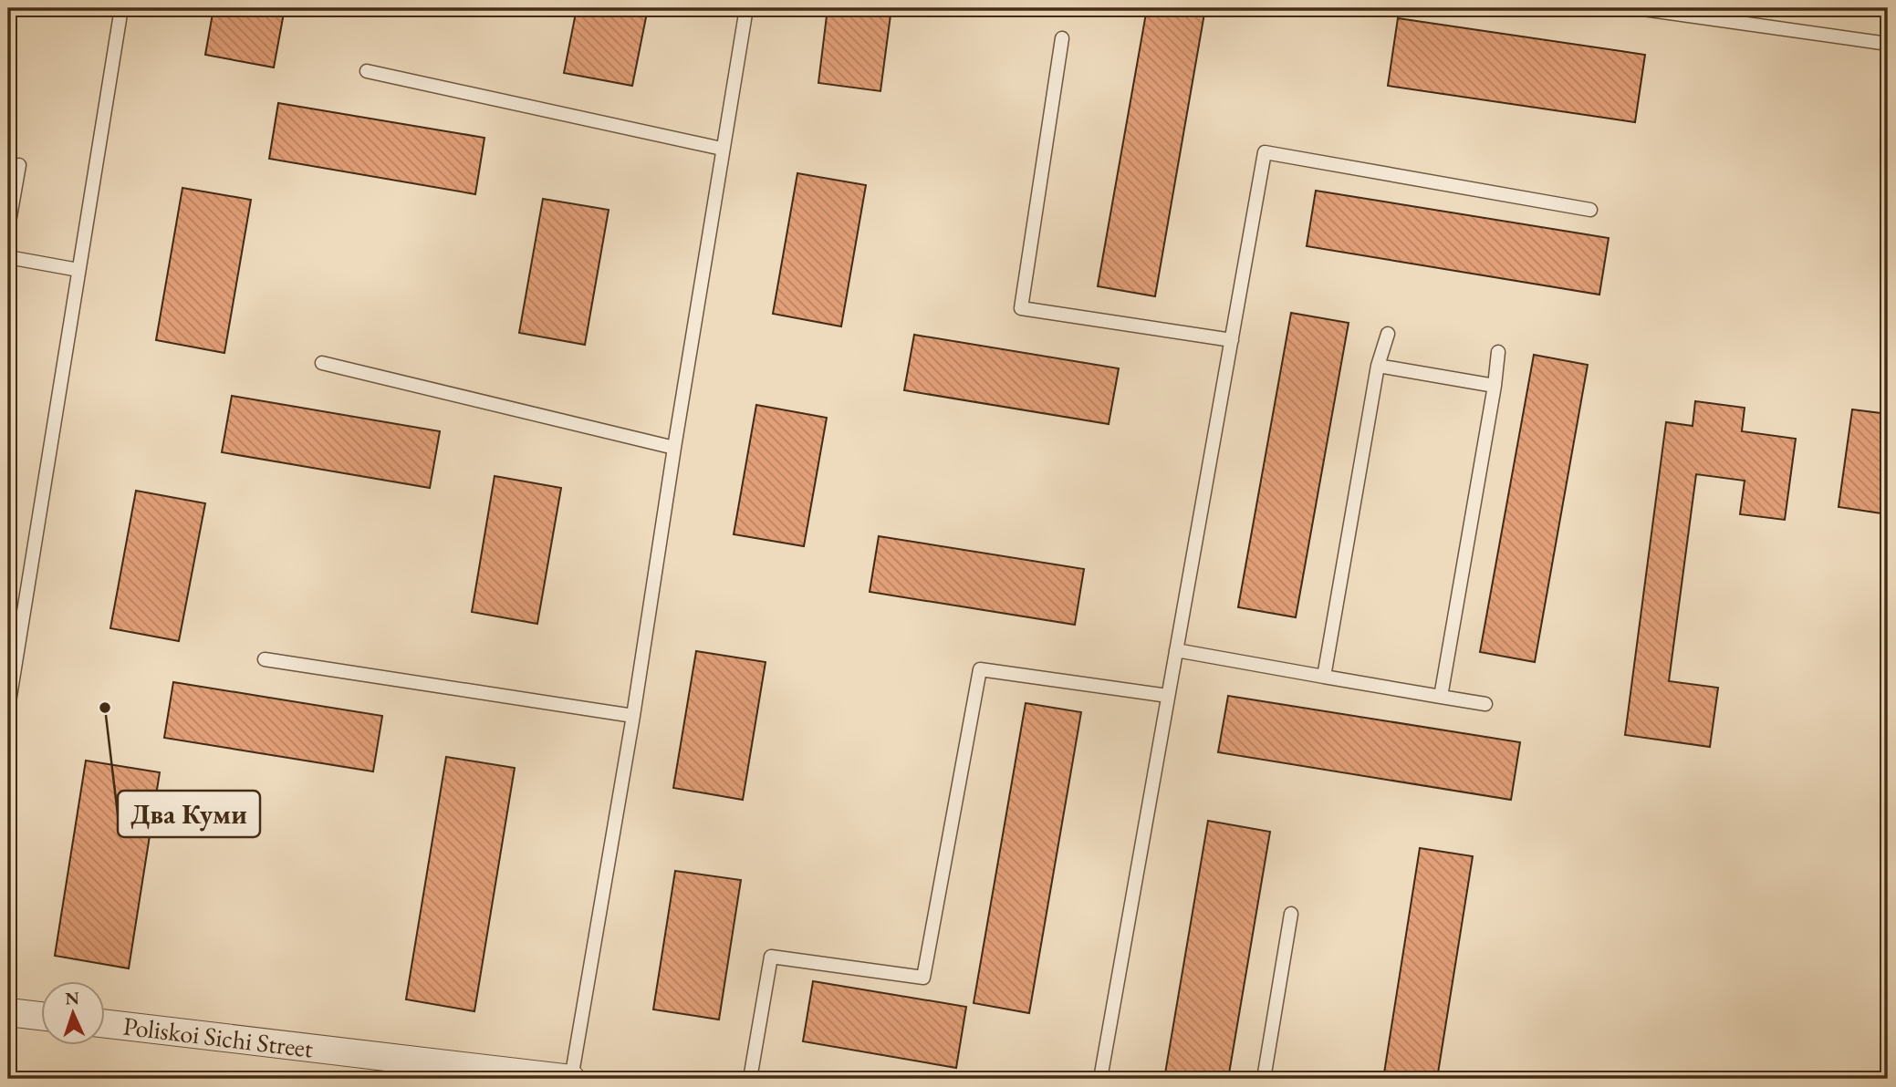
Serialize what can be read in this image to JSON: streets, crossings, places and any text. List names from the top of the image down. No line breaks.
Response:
{"streets":{"street":["Poliskoi Sichi Street"]},"places":["Два Куми"],"north":"top"}
